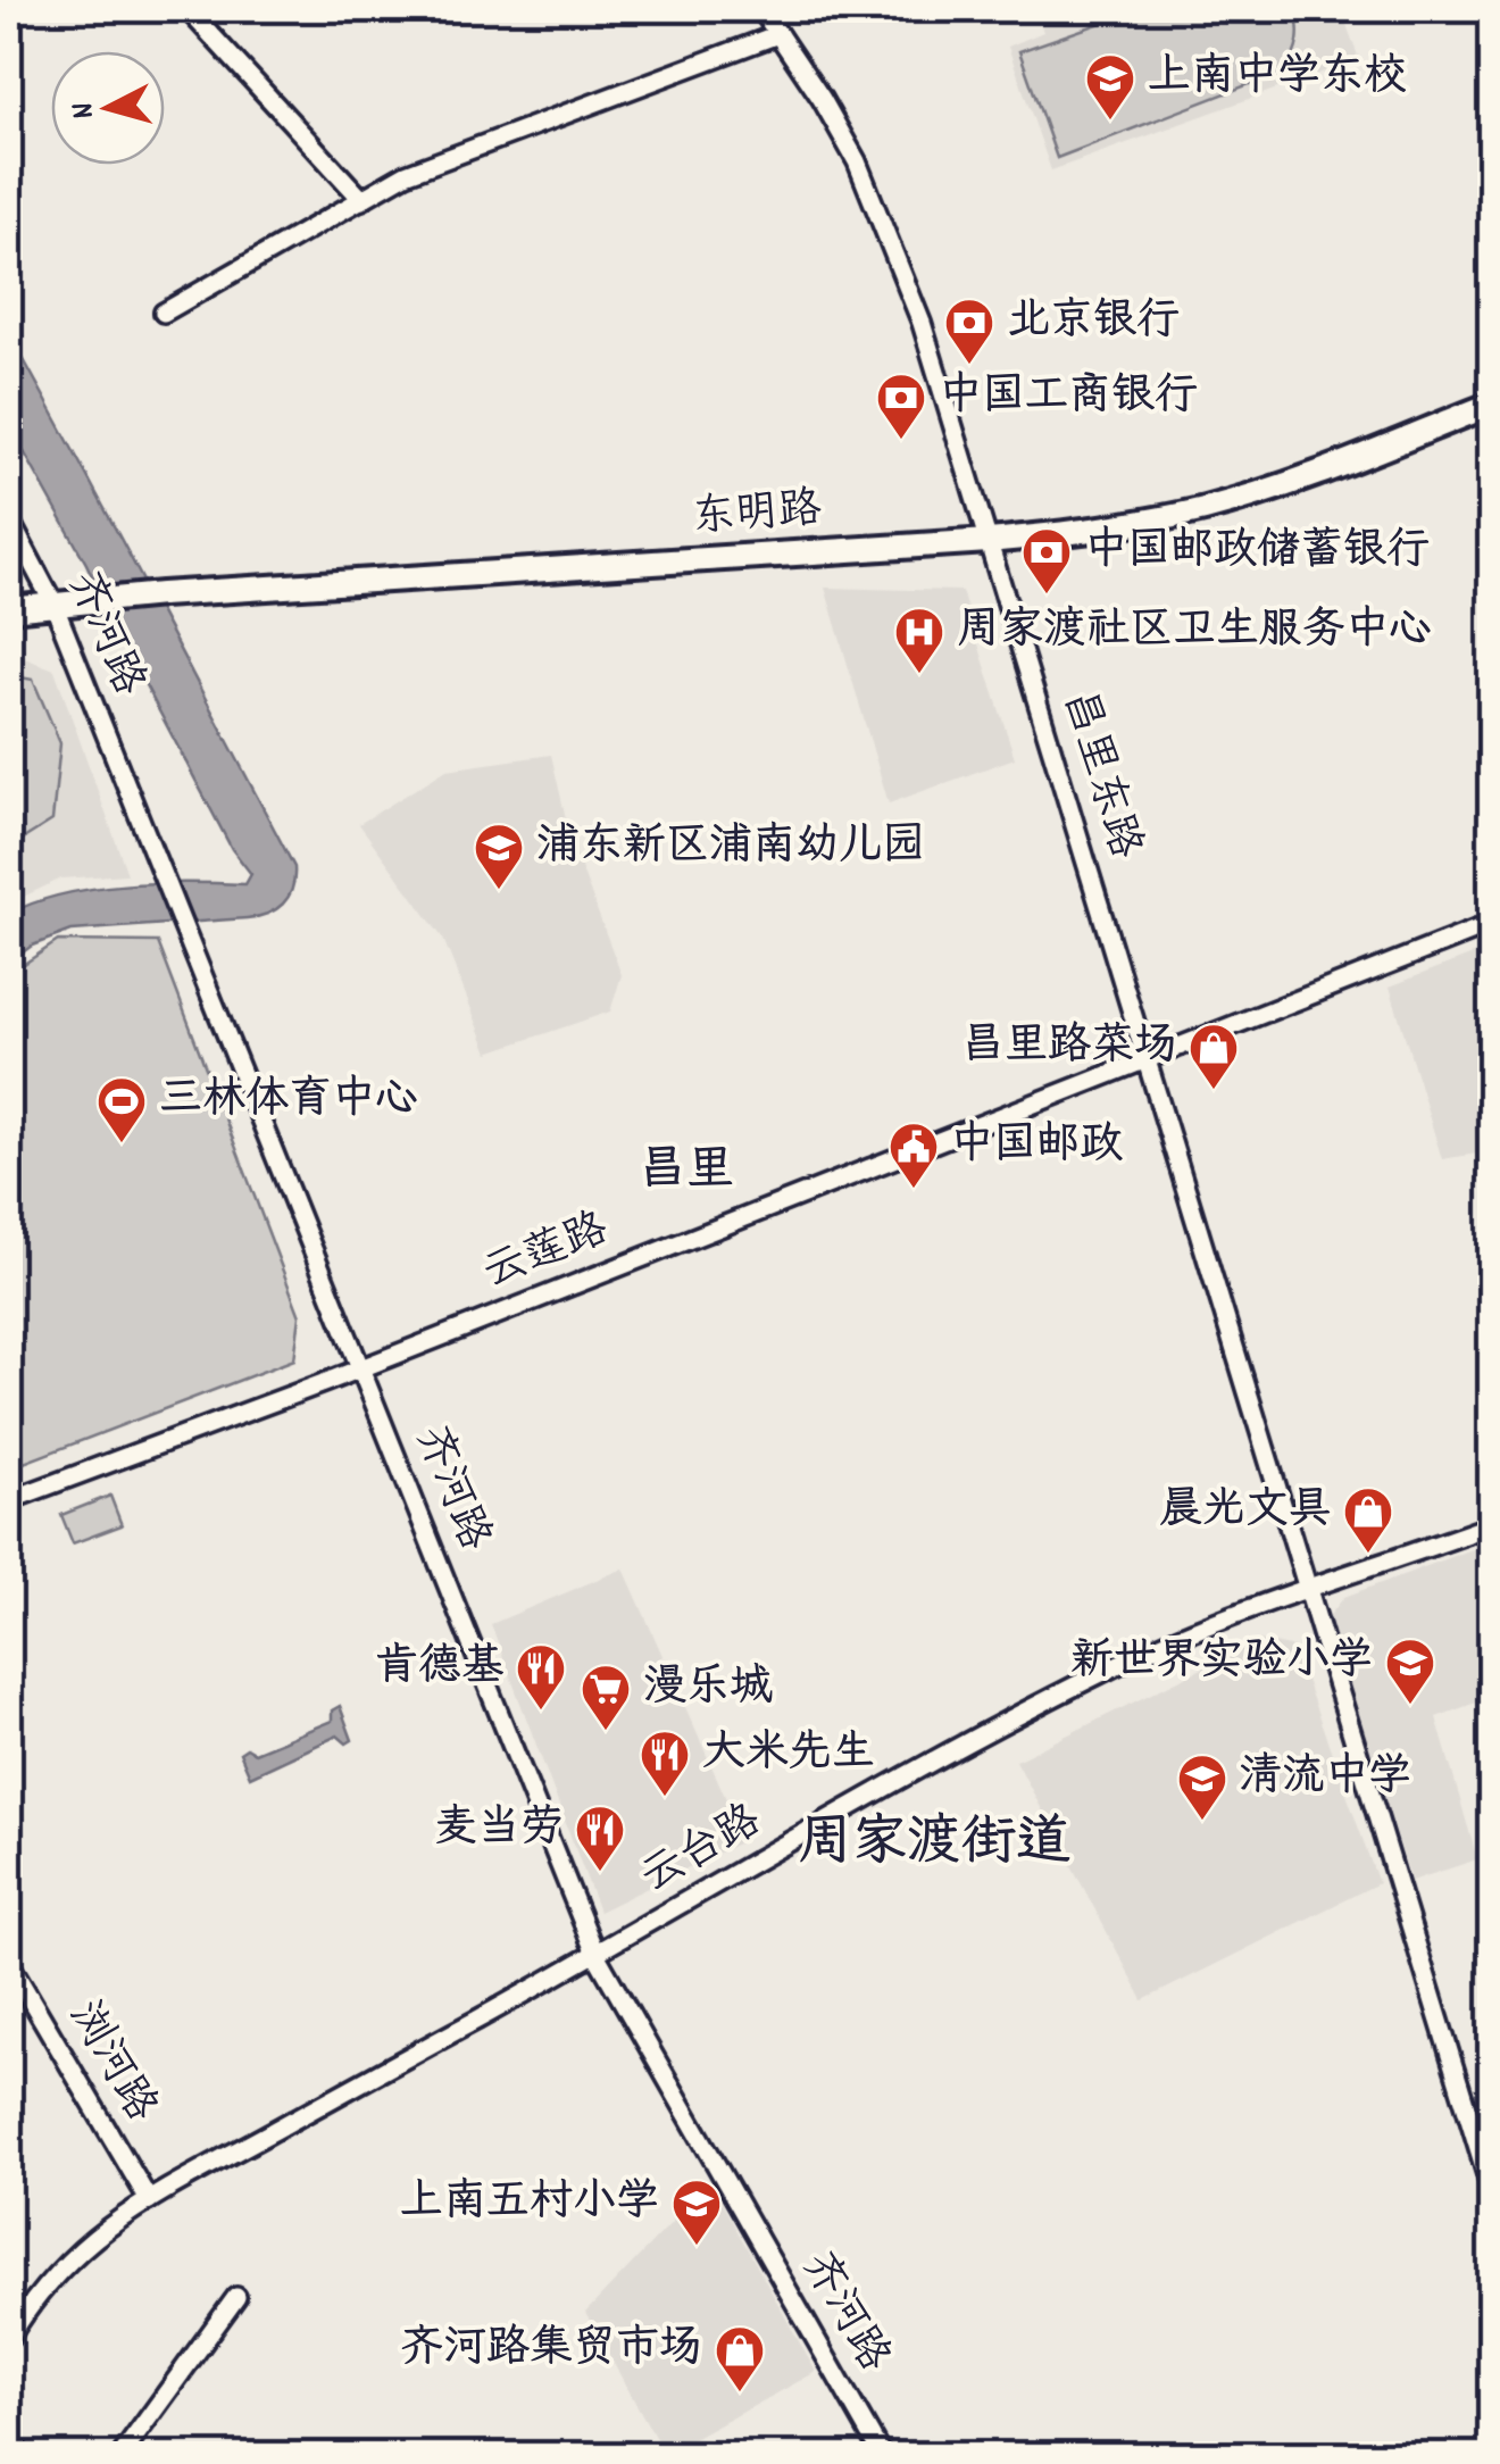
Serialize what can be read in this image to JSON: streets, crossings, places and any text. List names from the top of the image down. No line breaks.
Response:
{"streets":{"main road":["东明路"],"street":["齐河路","昌里东路","云莲路","云台路","浏河路"]},"crossings":[["东明路","齐河路"],["东明路","昌里东路"],["齐河路","云莲路"],["齐河路","云台路"],["昌里东路","云莲路"],["昌里东路","云台路"],["云台路","浏河路"]],"districts":["昌里","周家渡街道"],"places":{"school or university":["上南中学东校","浦东新区浦南幼儿园","新世界实验小学","清流中学","上南五村小学"],"bank":["北京银行","中国工商银行","中国邮政储蓄银行"],"hospital":["周家渡社区卫生服务中心"],"shop":["昌里路菜场","晨光文具","齐河路集贸市场"],"sports":["三林体育中心"],"public building":["中国邮政"],"restaurant":["肯德基","大米先生","麦当劳"],"supermarket":["漫乐城"]},"north":"left"}
